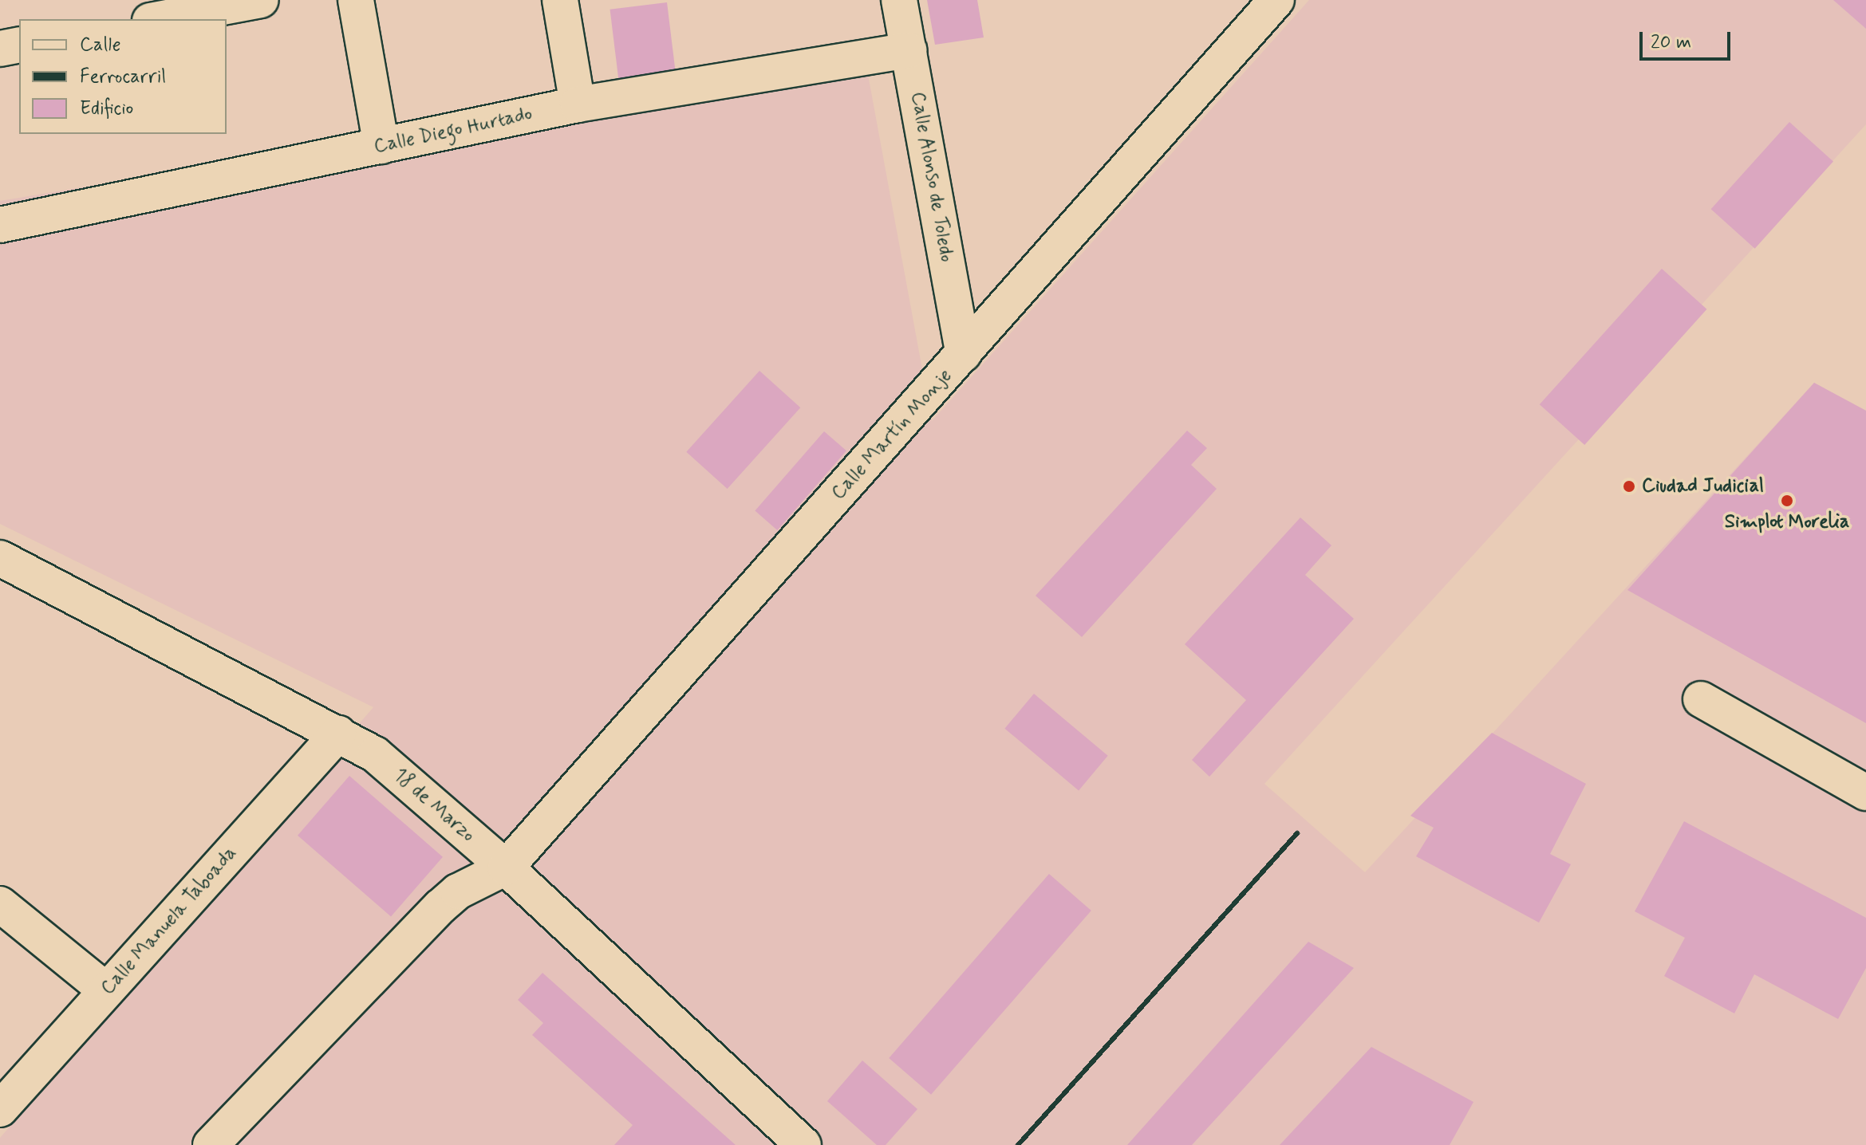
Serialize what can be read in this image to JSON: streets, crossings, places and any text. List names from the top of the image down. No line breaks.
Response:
{"streets":{"street":["Calle Diego Hurtado","Calle Alonso de Toledo","Calle Martín Monje","18 de Marzo","Calle Manuela Taboada"]},"crossings":[["Calle Diego Hurtado","Calle Alonso de Toledo"],["Calle Alonso de Toledo","Calle Martín Monje"],["Calle Martín Monje","18 de Marzo"],["18 de Marzo","Calle Manuela Taboada"]],"places":["Ciudad Judicial","Simplot Morelia"],"legend":["Calle","Ferrocarril","Edificio"],"scale_bar":"20 m"}
